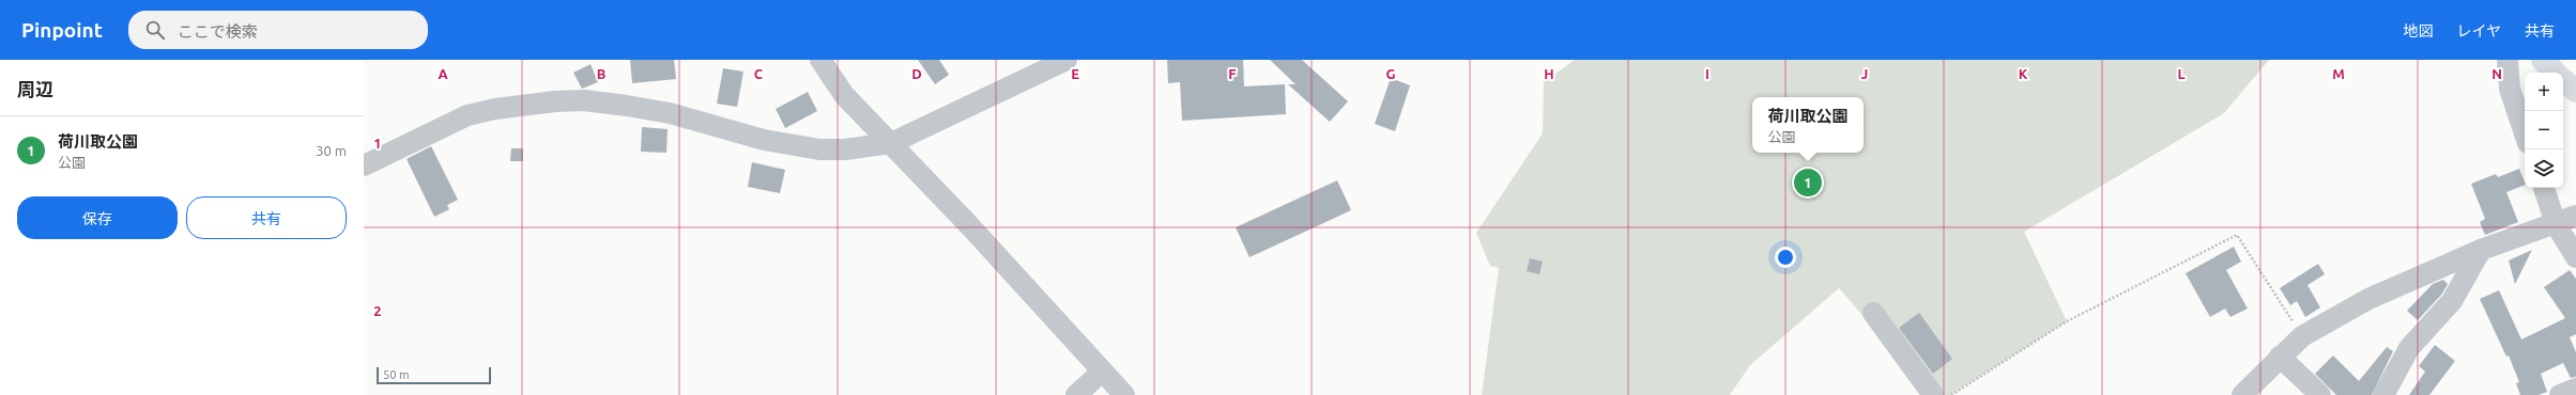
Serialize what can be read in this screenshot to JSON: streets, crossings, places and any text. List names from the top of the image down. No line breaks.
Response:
{"scale_bar":"50 m","page":{"header":"Pinpoint","search":"ここで検索","nav":["地図","レイヤ","共有"],"heading":"周辺","map_buttons":["+","−"],"popup":["荷川取公園","公園"],"list":[{"mark":"1","name":"荷川取公園","note":"公園","value":"30 m"}],"pins":"1","buttons":["保存","共有"],"scale":"50 m"},"grid":{"columns":["A","B","C","D","E","F","G","H","I","J","K","L","M","N"],"rows":["1","2"]}}
